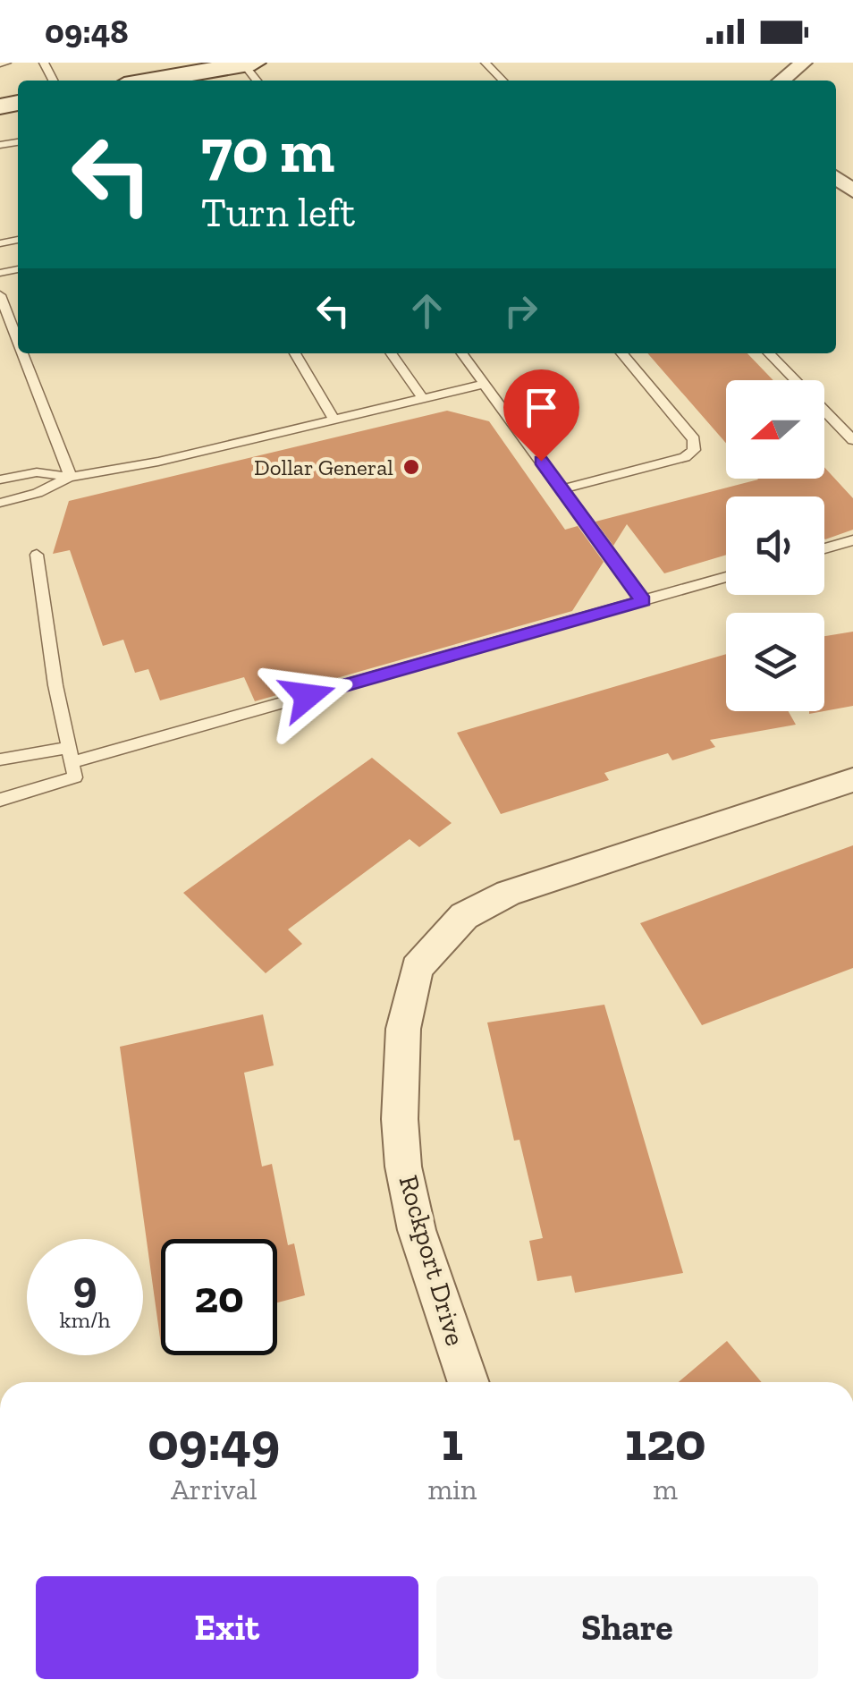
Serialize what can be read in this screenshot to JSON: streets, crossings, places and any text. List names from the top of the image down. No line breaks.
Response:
{"streets":{"street":["Rockport Drive"]},"places":["Dollar General"],"north":"left","page":{"status":"09:48","turn":["70 m","Turn left"],"speed":"9 km/h","limit":"20","eta":["09:49","Arrival","1","min","120","m"],"buttons":["Exit","Share"]}}
